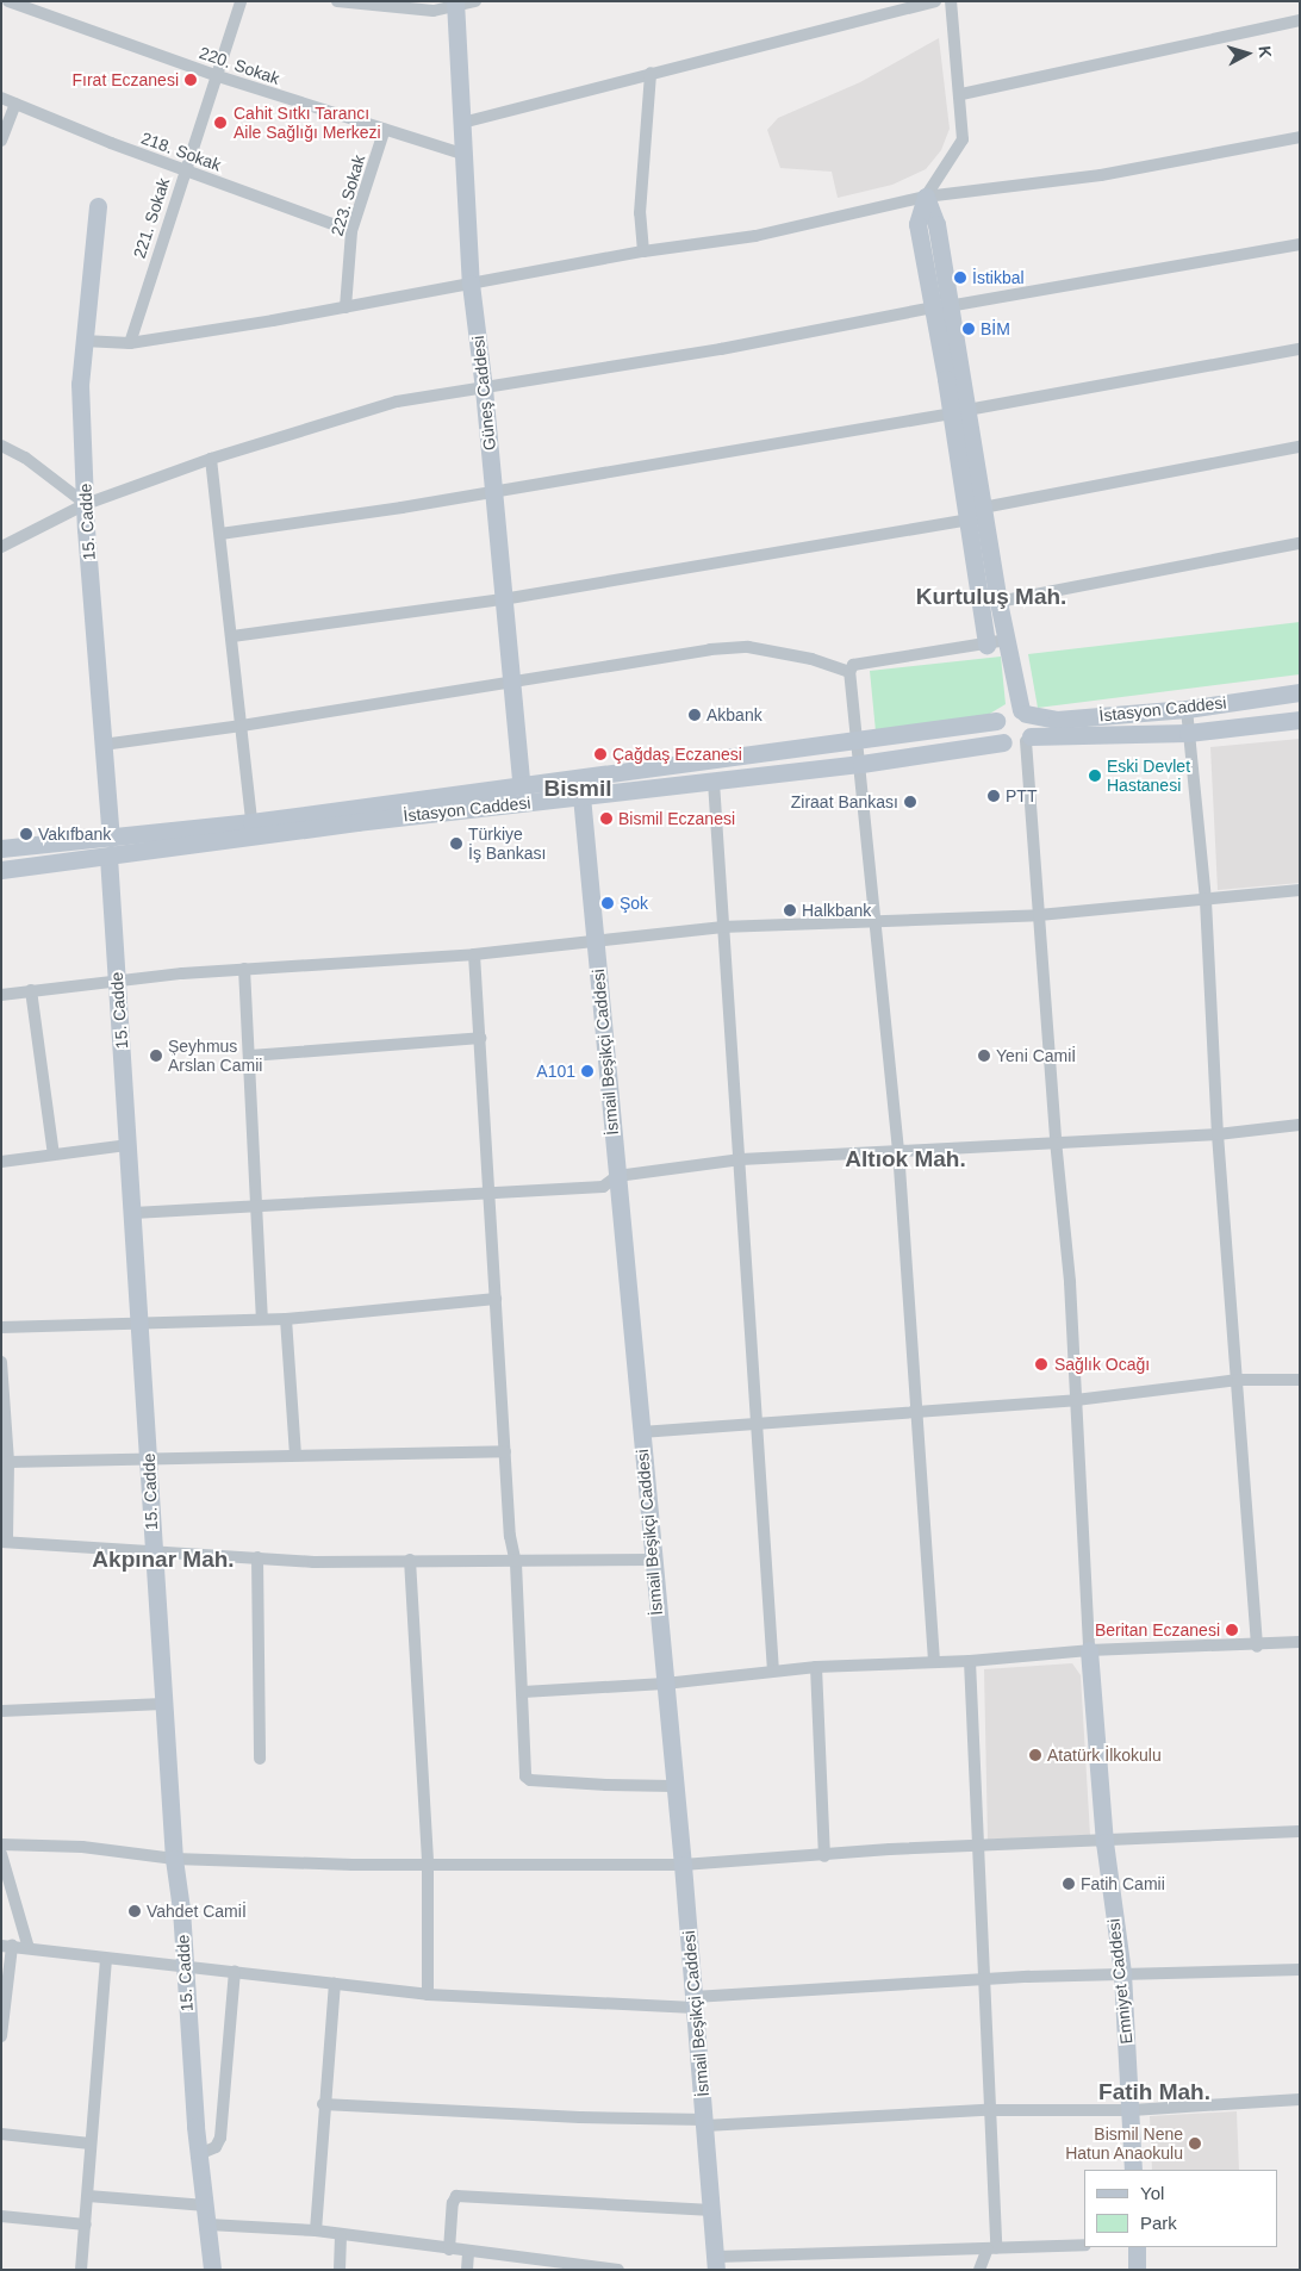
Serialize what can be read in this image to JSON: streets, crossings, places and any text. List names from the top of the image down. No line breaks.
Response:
{"streets":{"street":["220. Sokak","218. Sokak","223. Sokak","221. Sokak","Güneş Caddesi","15. Cadde","İstasyon Caddesi","İsmail Beşikçi Caddesi","Emniyet Caddesi"]},"crossings":[["220. Sokak","223. Sokak"],["220. Sokak","221. Sokak"],["220. Sokak","Güneş Caddesi"],["218. Sokak","223. Sokak"],["218. Sokak","221. Sokak"],["Güneş Caddesi","İstasyon Caddesi"],["15. Cadde","İstasyon Caddesi"],["İstasyon Caddesi","İsmail Beşikçi Caddesi"]],"districts":["Kurtuluş Mah.","Bismil","Altıok Mah.","Akpınar Mah.","Fatih Mah."],"places":["Fırat Eczanesi","Cahit Sıtkı Tarancı Aile Sağlığı Merkezi","İstikbal","BİM","Akbank","Çağdaş Eczanesi","Eski Devlet Hastanesi","PTT","Ziraat Bankası","Bismil Eczanesi","Vakıfbank","Türkiye İş Bankası","Şok","Halkbank","Şeyhmus Arslan Camii","Yeni Camiİ","A101","Sağlık Ocağı","Beritan Eczanesi","Atatürk İlkokulu","Fatih Camii","Vahdet Camiİ","Bismil Nene Hatun Anaokulu"],"legend":["Yol","Park"],"north":"right"}
